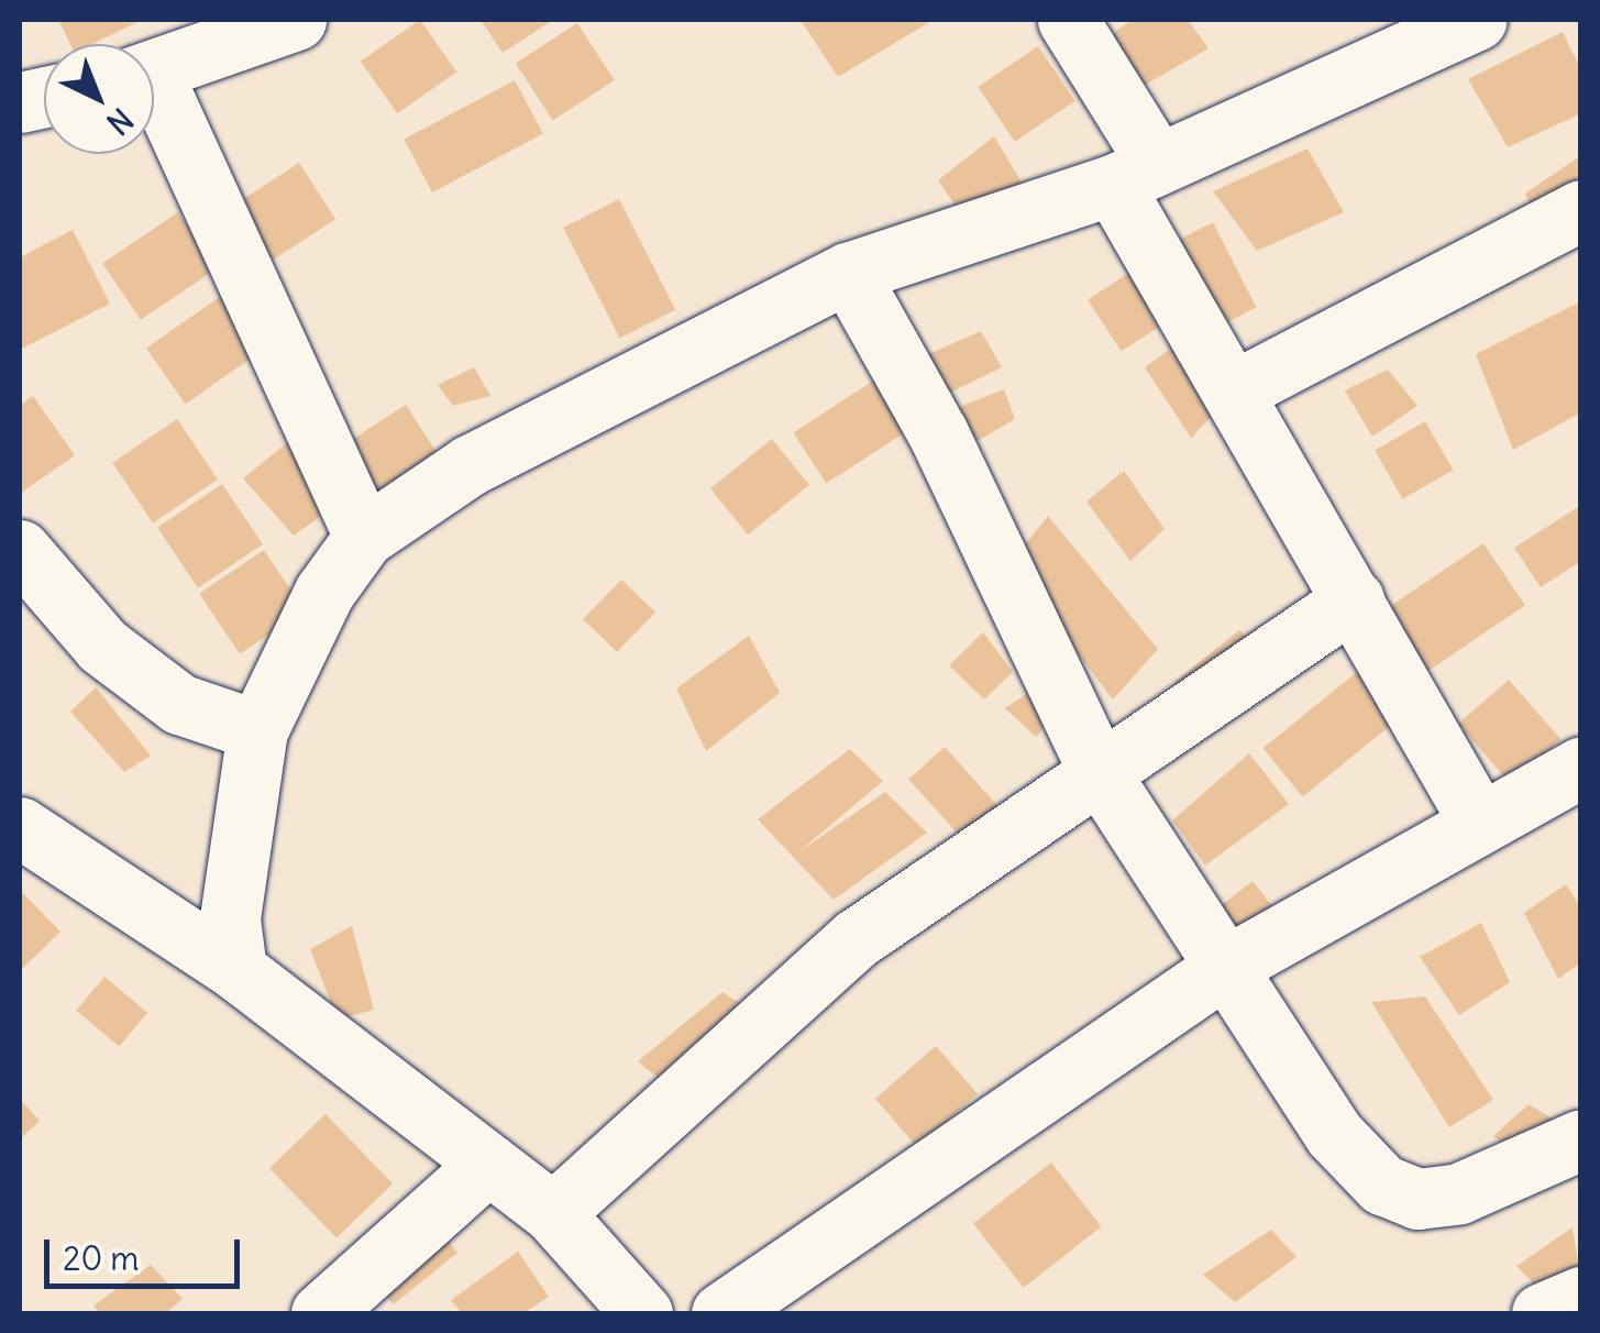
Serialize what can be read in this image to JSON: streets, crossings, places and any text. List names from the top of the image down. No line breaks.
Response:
{"scale_bar":"20 m","north":"bottom right"}
